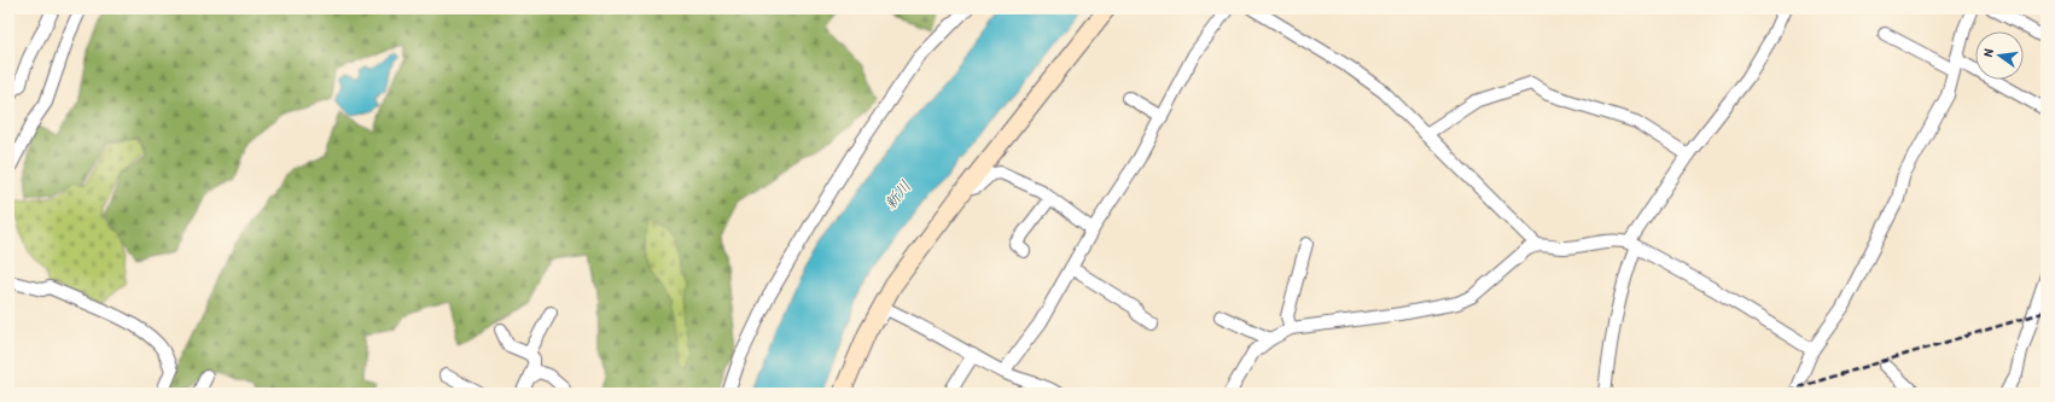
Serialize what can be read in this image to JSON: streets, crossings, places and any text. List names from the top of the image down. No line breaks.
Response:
{"water":["新川"],"north":"left"}
